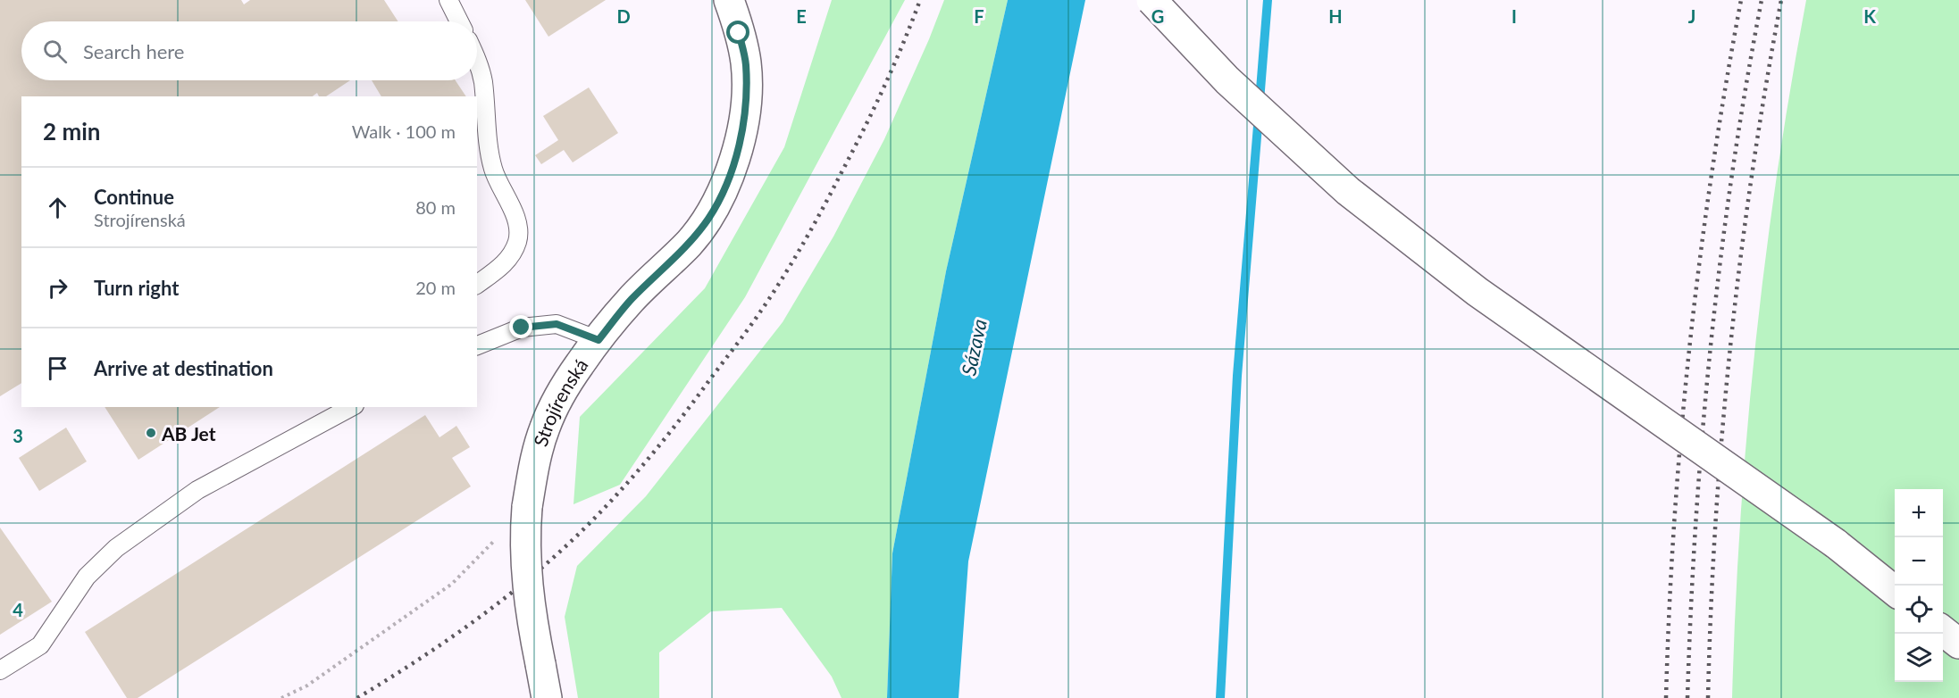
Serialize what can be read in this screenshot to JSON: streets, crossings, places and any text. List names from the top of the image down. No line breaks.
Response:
{"streets":{"main road":["Strojírenská"]},"water":["Sázava"],"places":["AB Jet"],"page":{"search":"Search here","heading":["2 min","Walk · 100 m"],"list":[["Continue","Strojírenská","80 m"],["Turn right","20 m"],"Arrive at destination"],"map_buttons":["+","−"]},"grid":{"columns":["D","E","F","G","H","I","J","K"],"rows":["3","4"]}}
